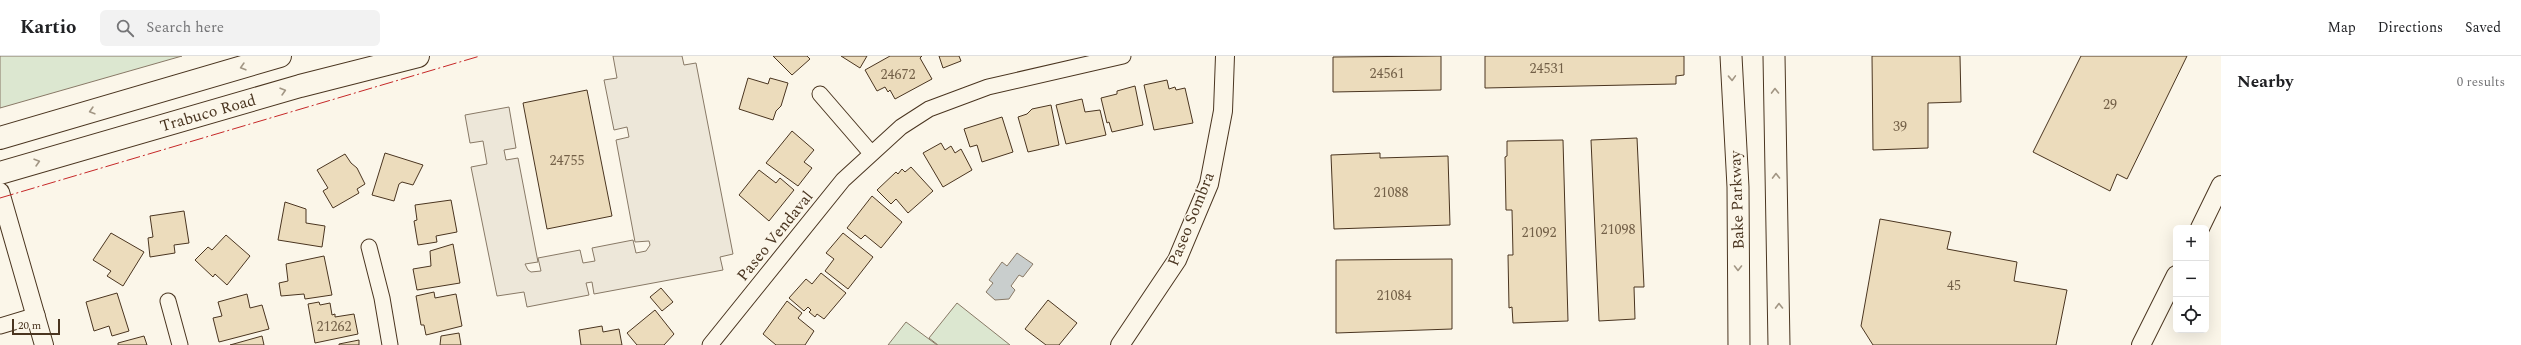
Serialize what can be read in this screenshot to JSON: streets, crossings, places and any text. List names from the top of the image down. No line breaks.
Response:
{"streets":{"main road":["Trabuco Road","Bake Parkway"],"street":["Paseo Sombra","Paseo Vendaval"]},"house_numbers":["24531","24561","24672","29","39","24755","21088","21098","21092","45","21084","21262"],"scale_bar":"20 m","page":{"header":"Kartio","search":"Search here","nav":["Map","Directions","Saved"],"heading":["Nearby","0 results"],"map_buttons":["+","−"],"scale":"20 m"}}
